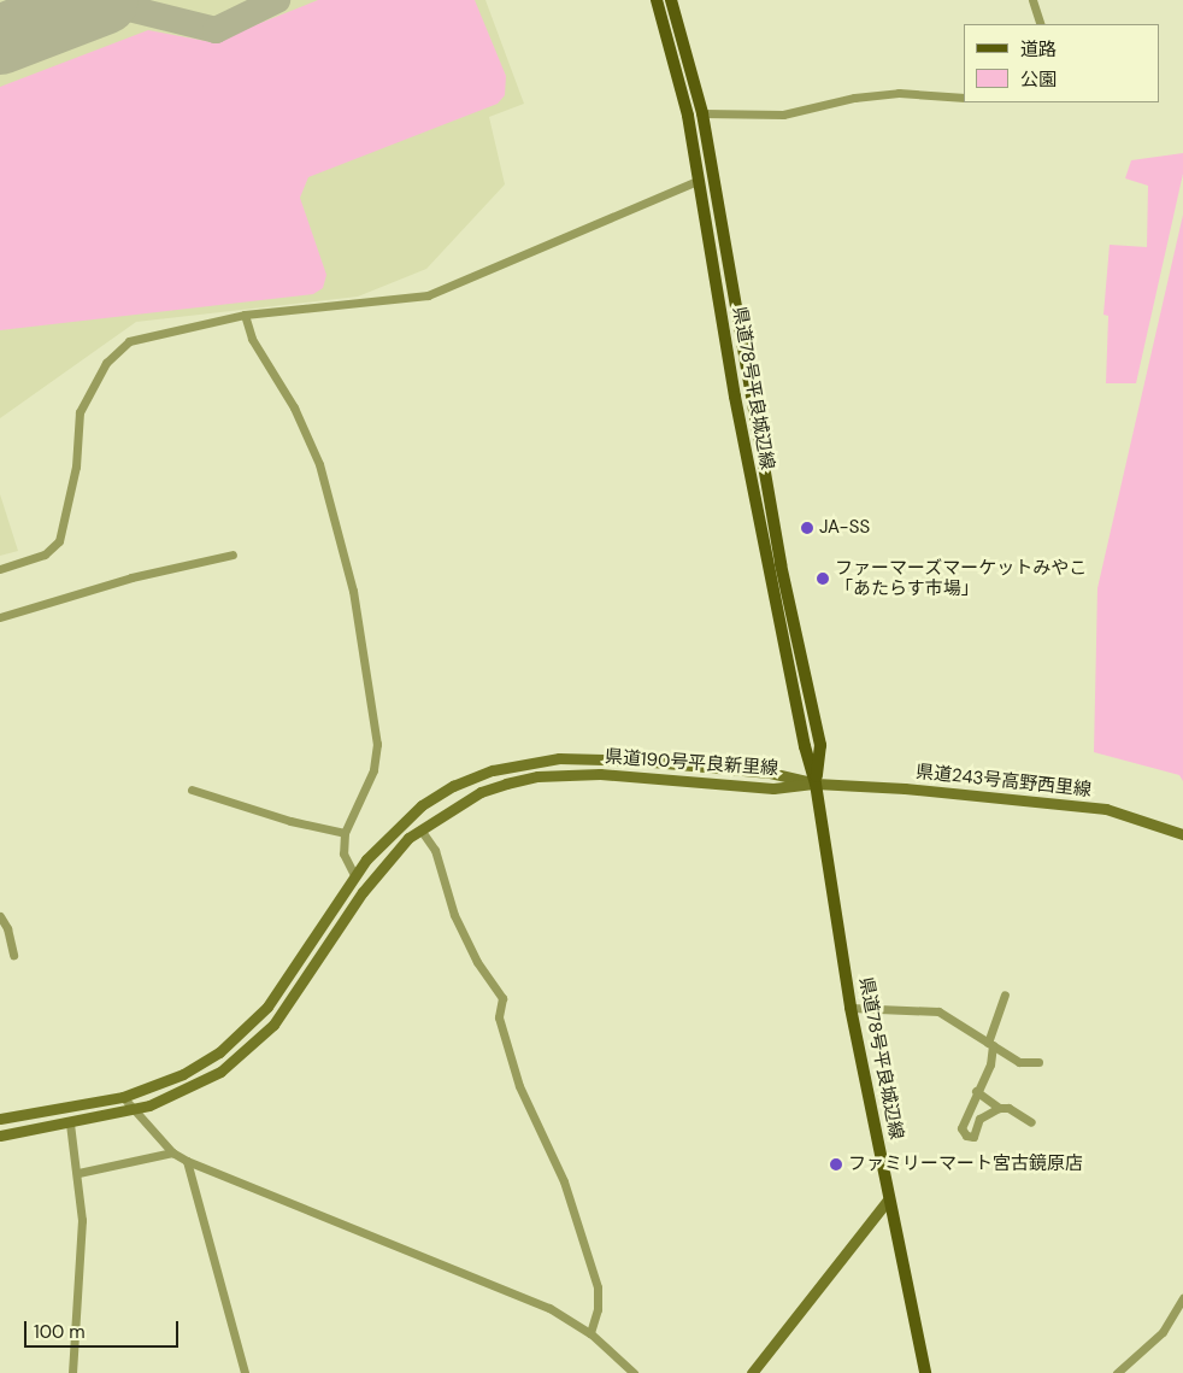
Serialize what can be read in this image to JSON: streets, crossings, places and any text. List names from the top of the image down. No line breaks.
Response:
{"streets":{"main road":["県道78号平良城辺線","県道190号平良新里線","県道243号高野西里線"]},"crossings":[["県道78号平良城辺線","県道190号平良新里線"],["県道78号平良城辺線","県道243号高野西里線"],["県道190号平良新里線","県道243号高野西里線"]],"places":["JA-SS","ファーマーズマーケットみやこ 「あたらす市場」","ファミリーマート宮古鏡原店"],"legend":["道路","公園"],"scale_bar":"100 m"}
